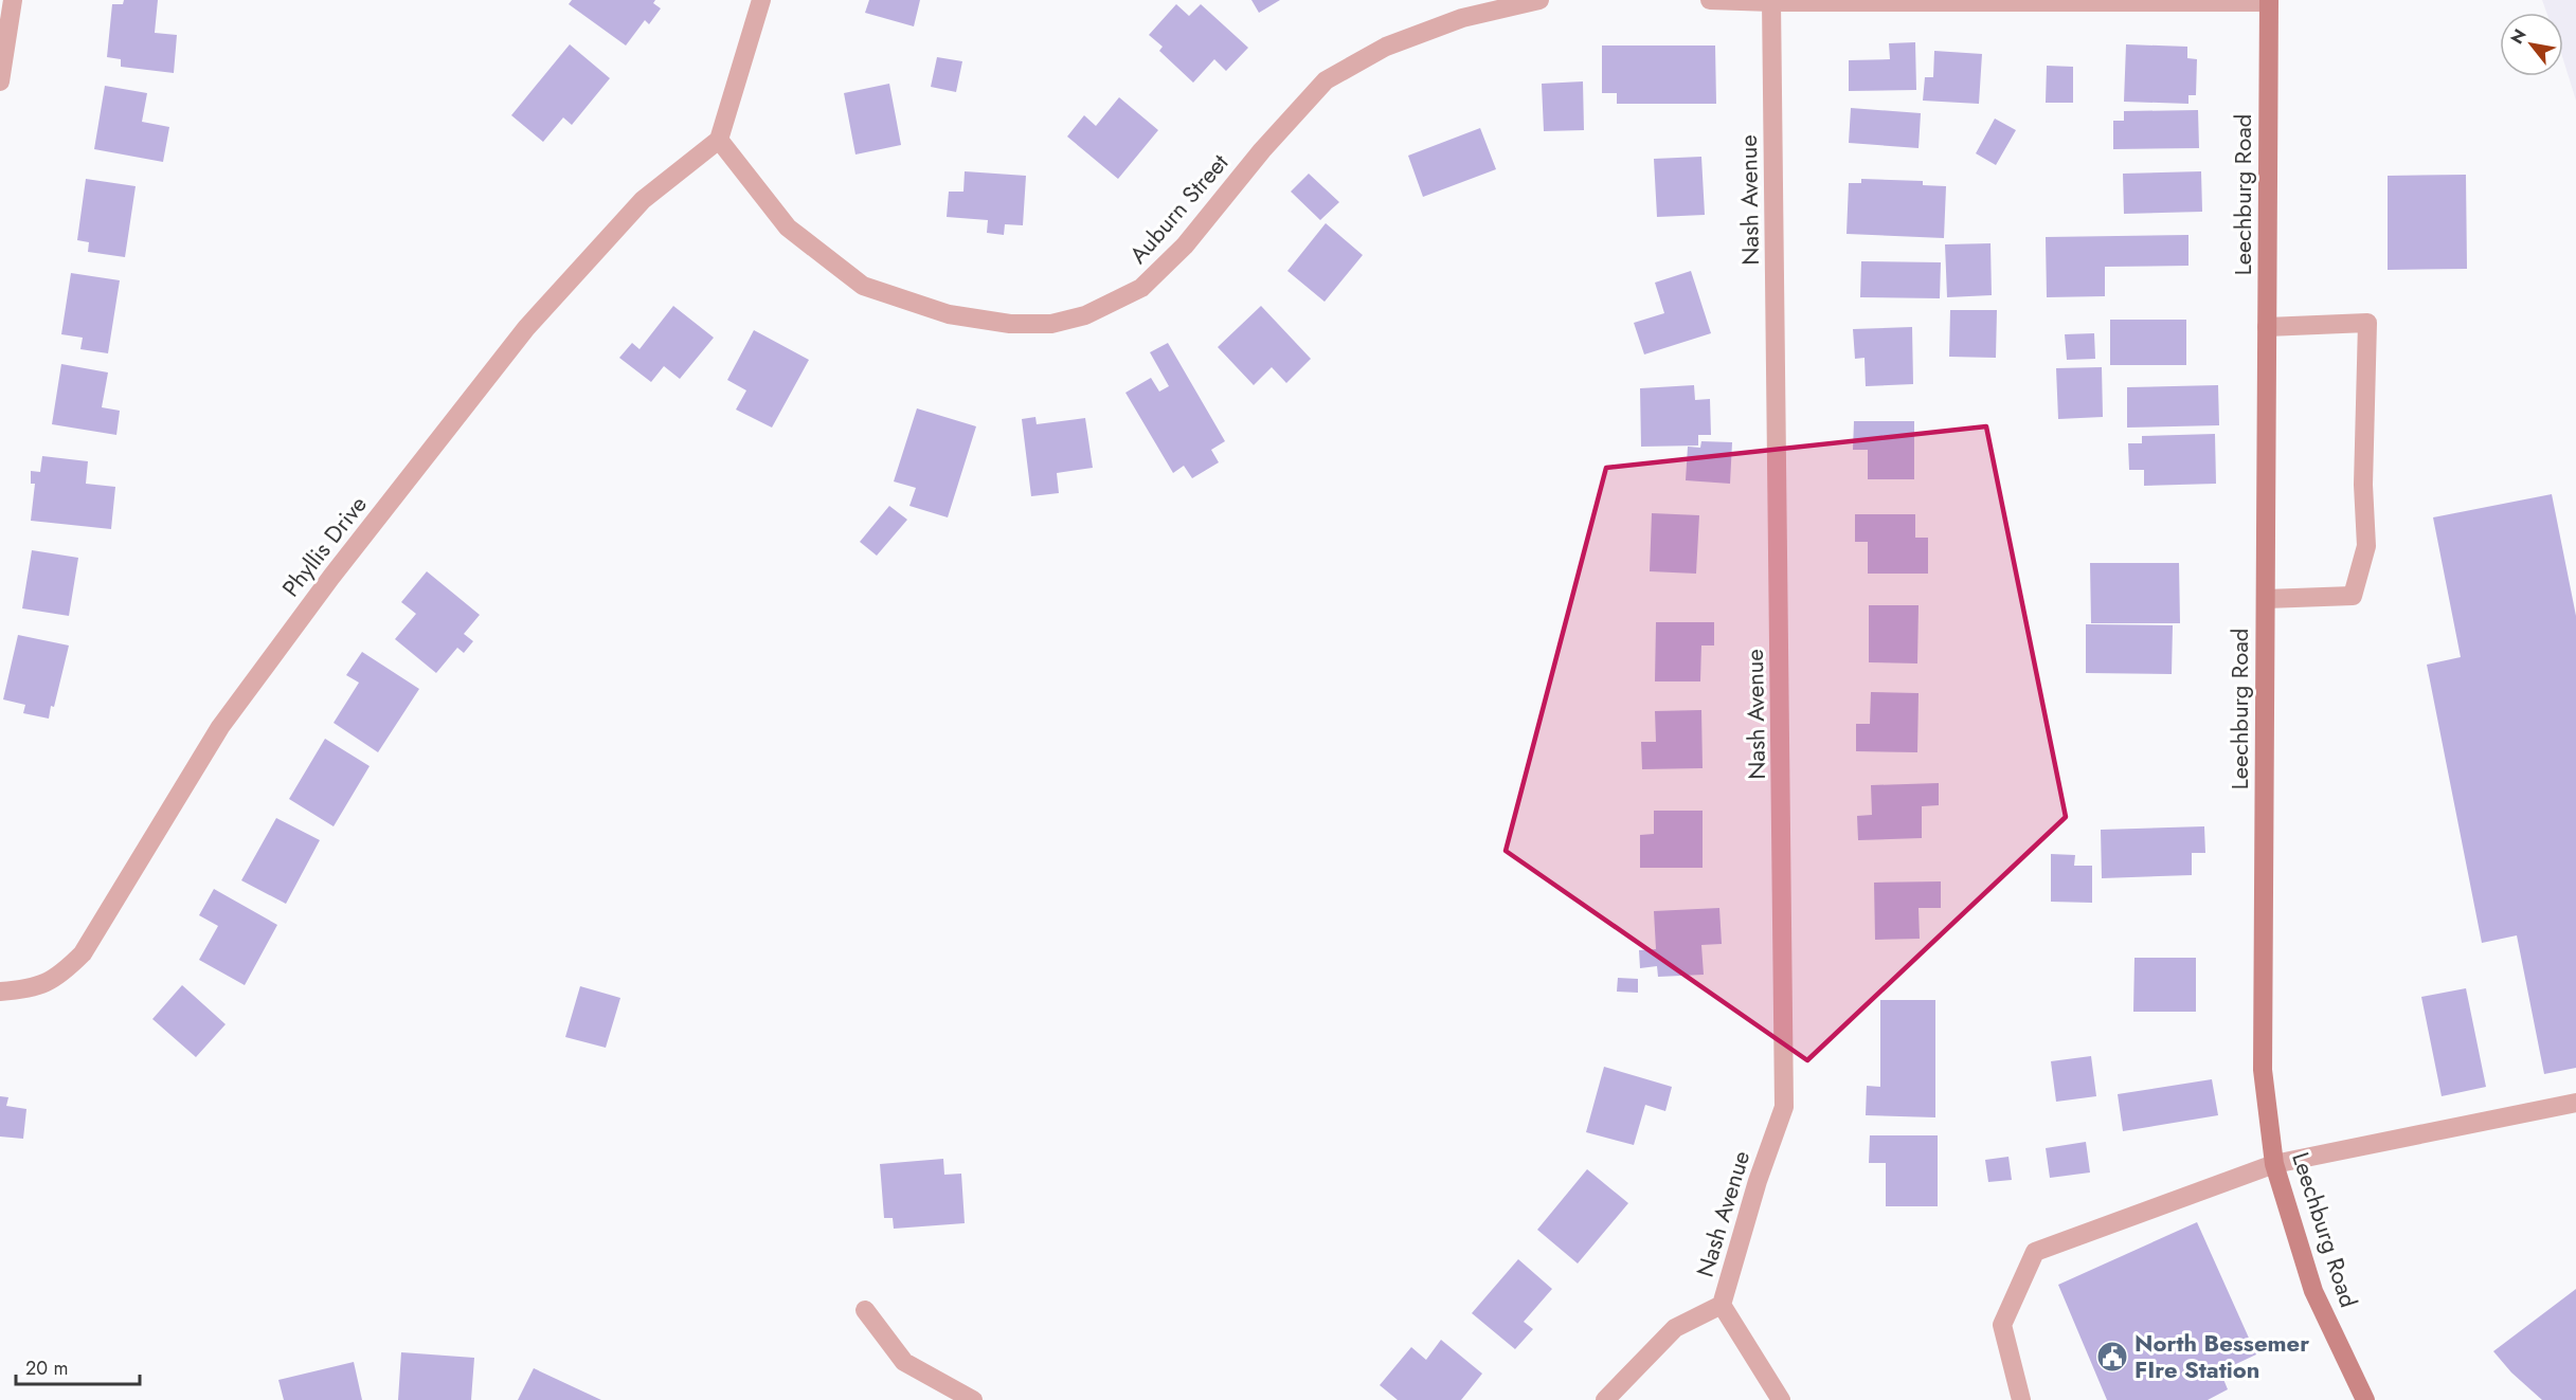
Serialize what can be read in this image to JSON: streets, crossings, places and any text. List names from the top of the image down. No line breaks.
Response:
{"streets":{"street":["Leechburg Road","Nash Avenue","Auburn Street","Phyllis Drive"]},"crossings":[["Auburn Street","Phyllis Drive"]],"places":{"public building":["North Bessemer FIre Station"]},"scale_bar":"20 m","north":"top left"}
